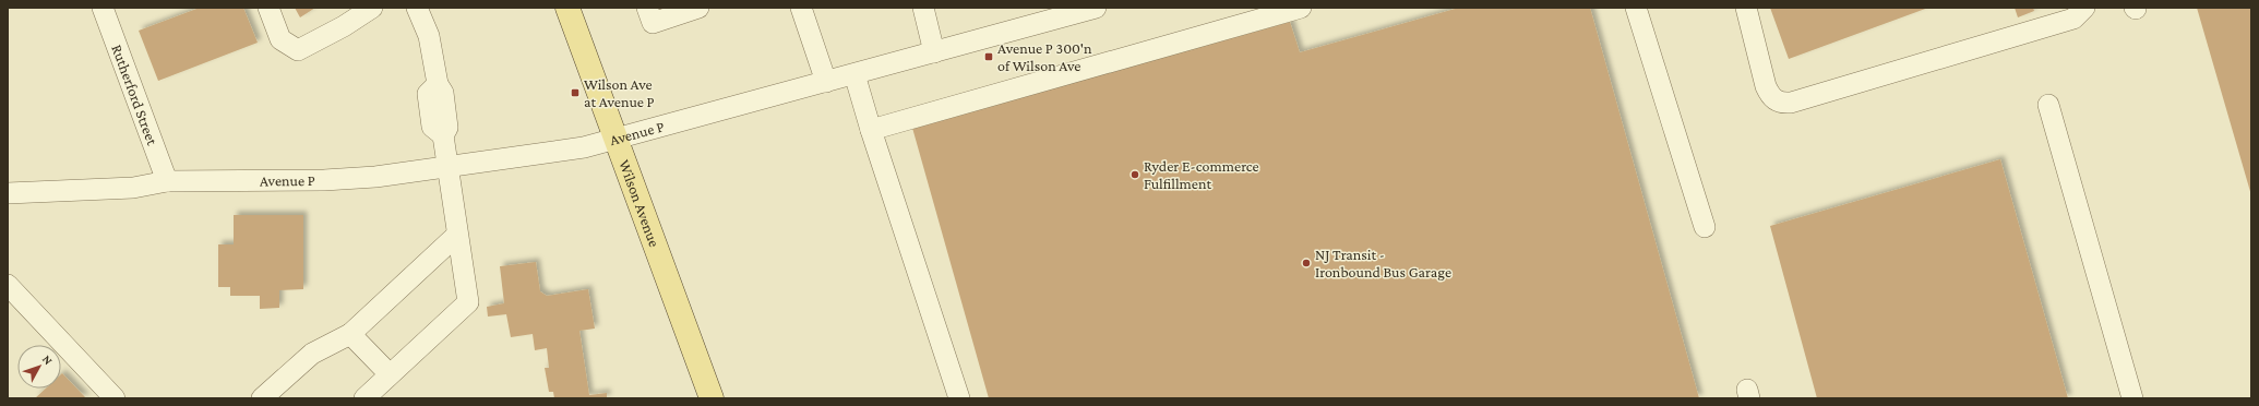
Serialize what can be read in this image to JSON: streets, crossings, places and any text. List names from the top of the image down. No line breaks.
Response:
{"streets":{"main road":["Wilson Avenue"],"street":["Rutherford Street","Avenue P"]},"crossings":[["Rutherford Street","Avenue P"],["Avenue P","Wilson Avenue"]],"places":{"transit":["Avenue P 300'n of Wilson Ave","Wilson Ave at Avenue P"],"other":["Ryder E-commerce Fulfillment","NJ Transit - Ironbound Bus Garage"]},"north":"top right"}
